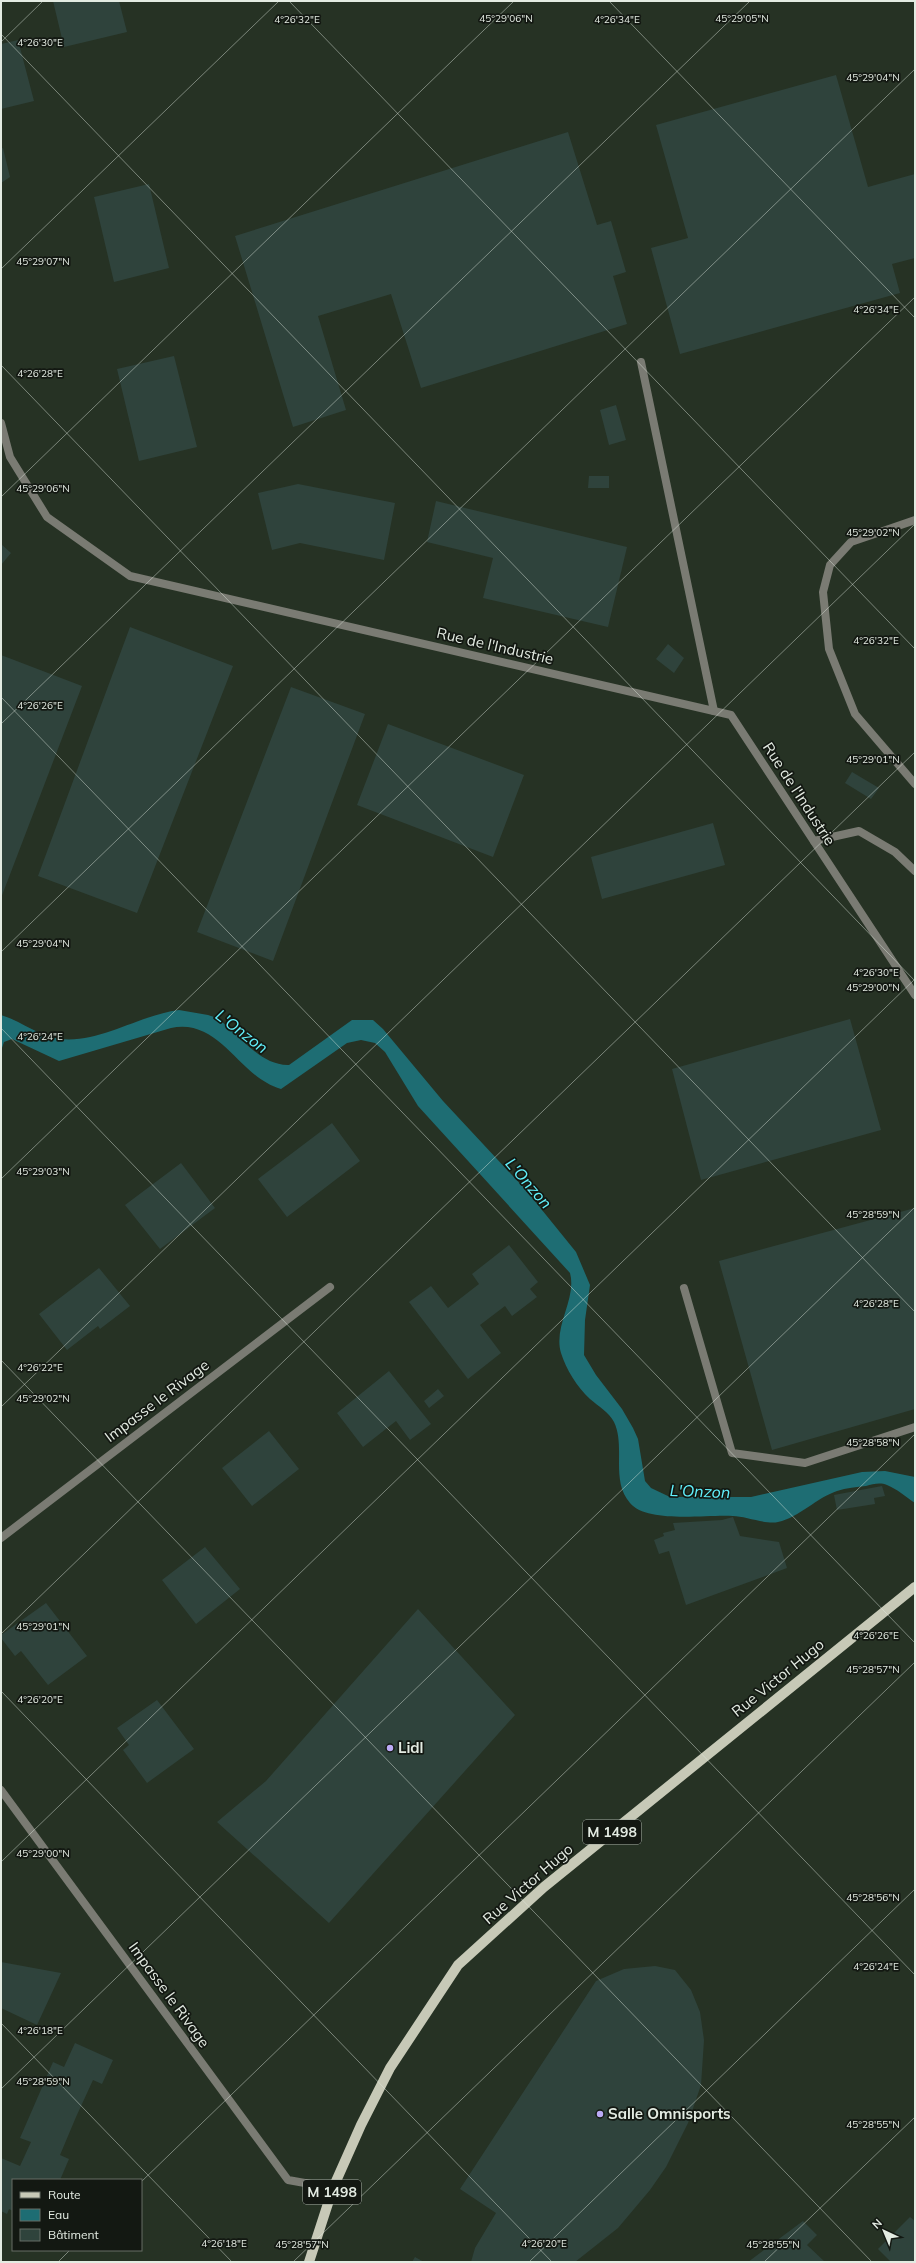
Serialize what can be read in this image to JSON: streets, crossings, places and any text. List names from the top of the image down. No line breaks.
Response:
{"streets":{"main road":["Rue Victor Hugo","M 1498"],"street":["Rue de l'Industrie","Impasse le Rivage"]},"crossings":[["Impasse le Rivage","Rue Victor Hugo"]],"water":["L'Onzon"],"places":["Lidl","Salle Omnisports"],"legend":["Route","Eau","Bâtiment"],"north":"top left","coordinates":["45°29'06\"N","45°29'05\"N","4°26'32\"E","4°26'34\"E","4°26'30\"E","45°29'04\"N","45°29'07\"N","4°26'28\"E","45°29'02\"N","4°26'26\"E","45°29'01\"N","45°29'00\"N","4°26'24\"E","45°29'03\"N","45°28'59\"N","4°26'22\"E","45°28'58\"N","45°28'57\"N","4°26'20\"E","45°28'56\"N","4°26'18\"E","45°28'55\"N"]}
